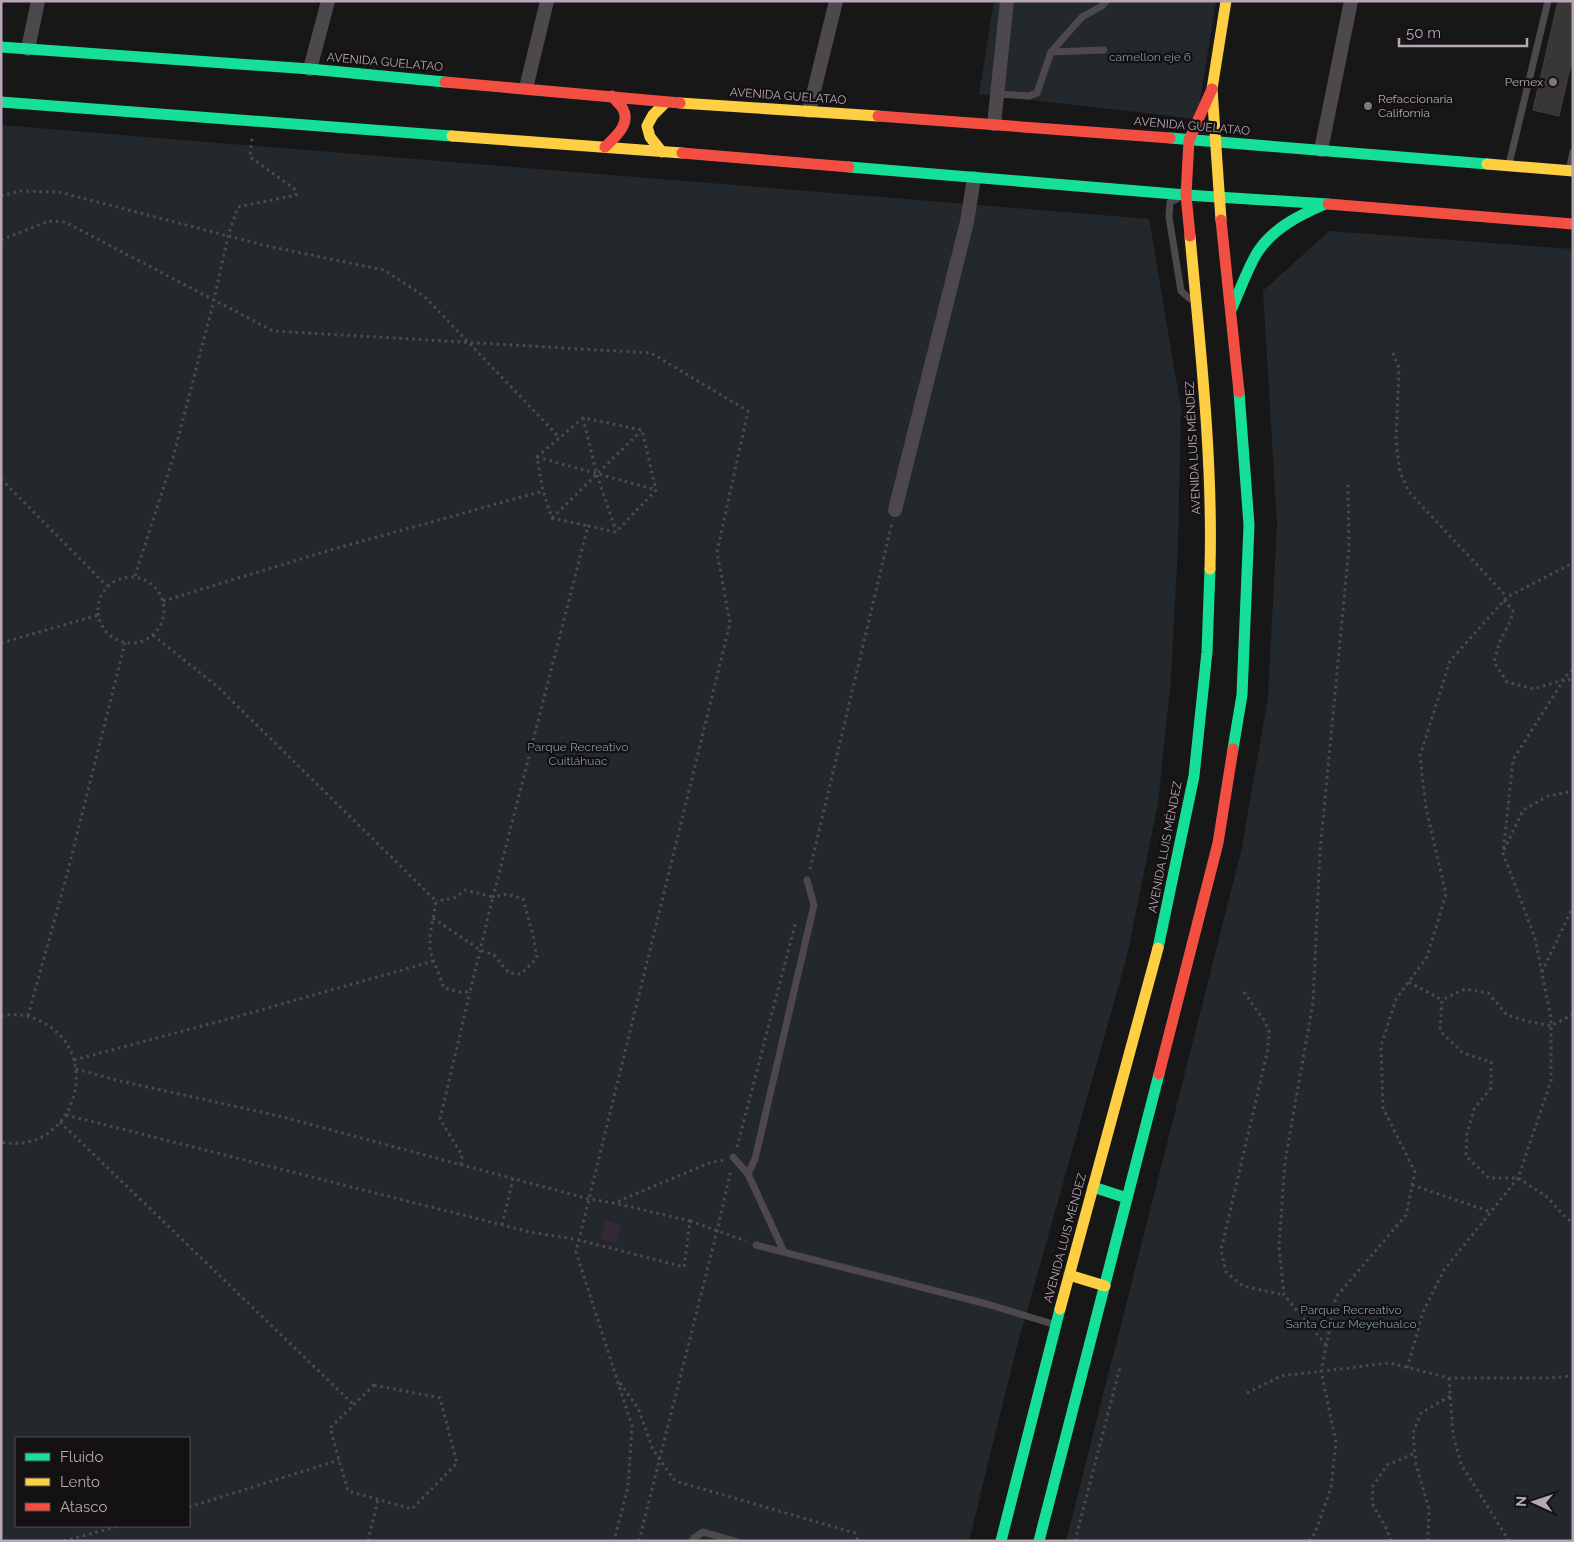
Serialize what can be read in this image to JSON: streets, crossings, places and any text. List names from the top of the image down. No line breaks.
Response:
{"streets":{"main road":["AVENIDA GUELATAO","AVENIDA LUIS MÉNDEZ"]},"crossings":[["AVENIDA GUELATAO","AVENIDA LUIS MÉNDEZ"]],"parks":["camellon eje 6","Parque Recreativo Cuitláhuac","Parque Recreativo Santa Cruz Meyehualco"],"places":["Pemex","Refaccionaria California"],"legend":["Fluido","Lento","Atasco"],"scale_bar":"50 m","north":"left"}
